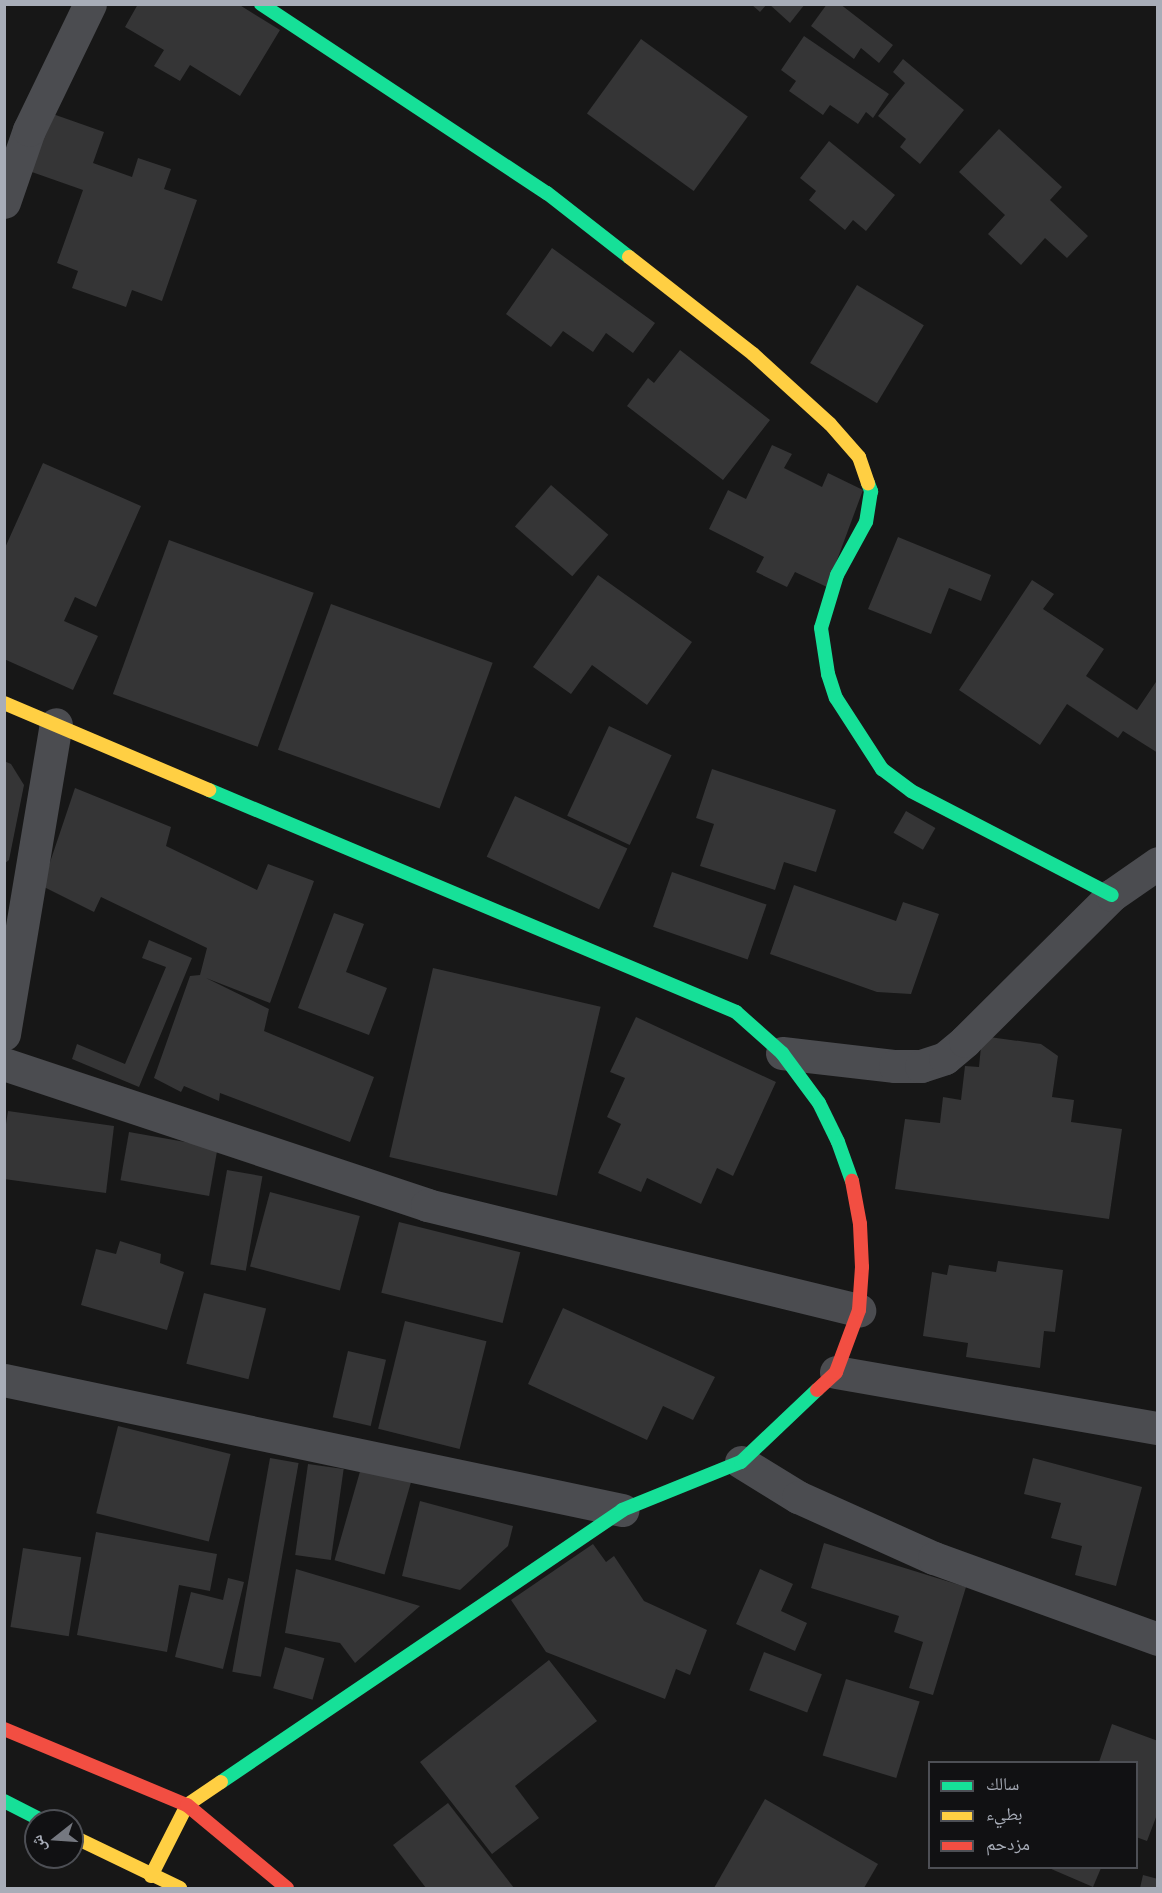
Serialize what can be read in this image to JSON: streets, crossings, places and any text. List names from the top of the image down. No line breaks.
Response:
{"legend":["سالك","بطيء","مزدحم"],"north":"left"}
